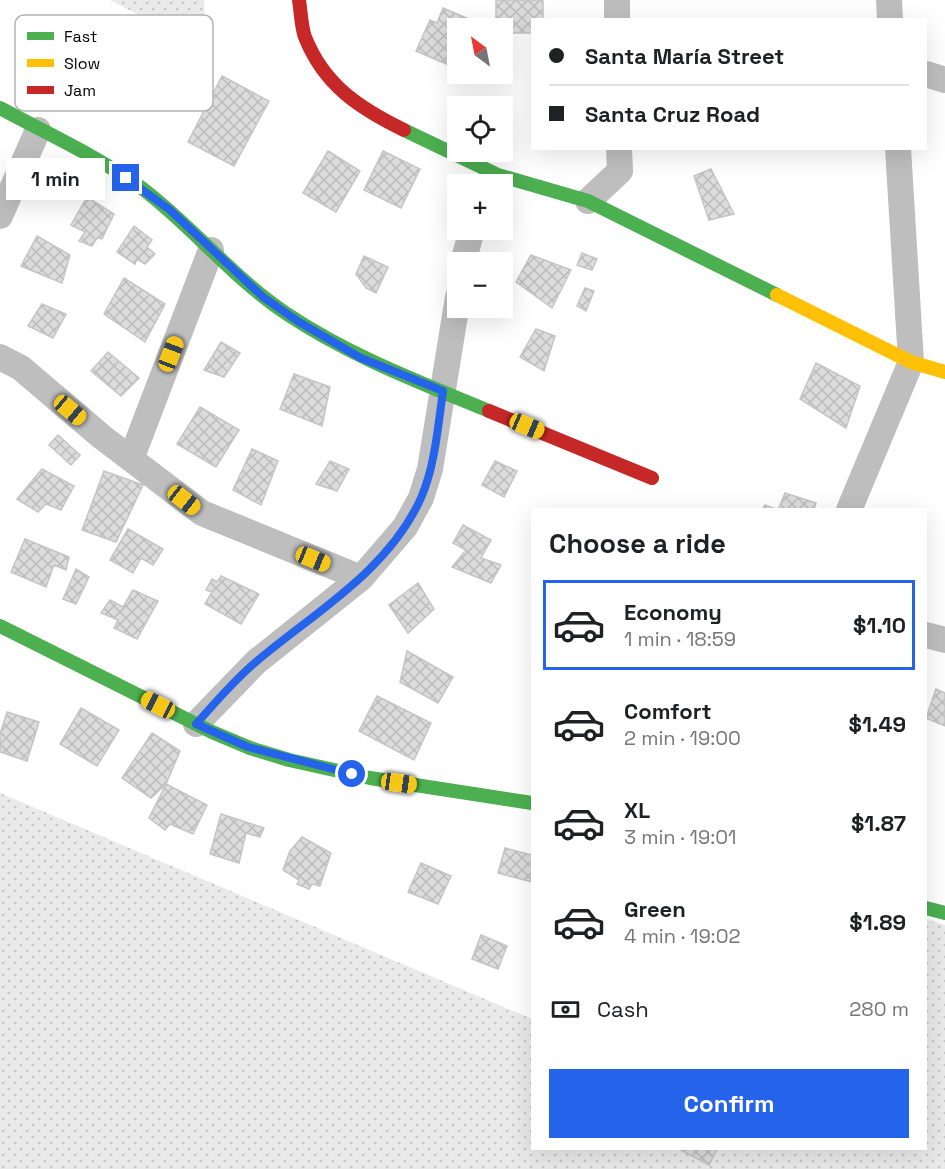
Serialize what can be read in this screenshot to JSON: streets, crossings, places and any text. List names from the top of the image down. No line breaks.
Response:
{"legend":["Fast","Slow","Jam"],"north":"top left","page":{"map_buttons":["+","−"],"banner":["Santa María Street","Santa Cruz Road"],"bubble":"1 min","heading":"Choose a ride","list":[{"name":"Economy","note":"1 min · 18:59","value":"$1.10"},{"name":"Comfort","note":"2 min · 19:00","value":"$1.49"},{"name":"XL","note":"3 min · 19:01","value":"$1.87"},{"name":"Green","note":"4 min · 19:02","value":"$1.89"}],"pay":["Cash","280 m"],"buttons":"Confirm"}}
